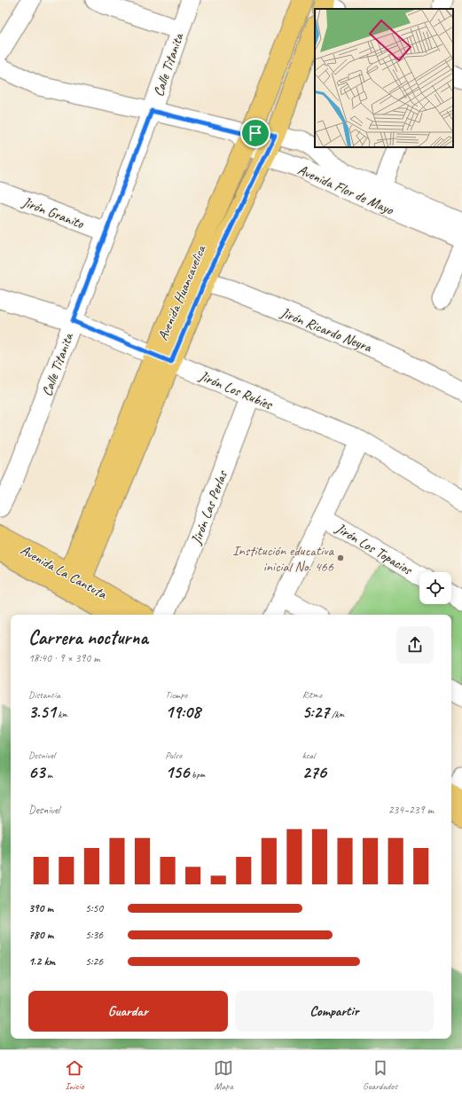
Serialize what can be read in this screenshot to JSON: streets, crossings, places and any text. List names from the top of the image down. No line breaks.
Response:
{"streets":{"main road":["Avenida Huancavelica","Avenida La Cantuta"],"street":["Calle Titanita","Avenida Flor de Mayo","Jirón Granito","Jirón Ricardo Neyra","Jirón Los Rubíes","Jirón Las Perlas","Jirón Los Topacios"]},"crossings":[["Calle Titanita","Avenida Flor de Mayo"],["Calle Titanita","Jirón Granito"],["Calle Titanita","Jirón Los Rubíes"],["Avenida Flor de Mayo","Avenida Huancavelica"],["Avenida Huancavelica","Jirón Ricardo Neyra"],["Avenida Huancavelica","Jirón Los Rubíes"],["Avenida Huancavelica","Avenida La Cantuta"],["Jirón Los Rubíes","Jirón Las Perlas"]],"places":["Institución educativa inicial No. 466"],"page":{"heading":["Carrera nocturna","18:40 · 9 × 390 m"],"stats":[["Distancia","3.51 km"],["Tiempo","19:08"],["Ritmo","5:27 /km"],["Desnivel","63 m"],["Pulso","156 bpm"],["kcal","276"]],"chart":["Desnivel","234–239 m"],"list":[{"name":"390 m","note":"5:50"},{"name":"780 m","note":"5:36"},{"name":"1.2 km","note":"5:26"}],"buttons":["Guardar","Compartir"],"tabs":["Inicio","Mapa","Guardados"]}}
